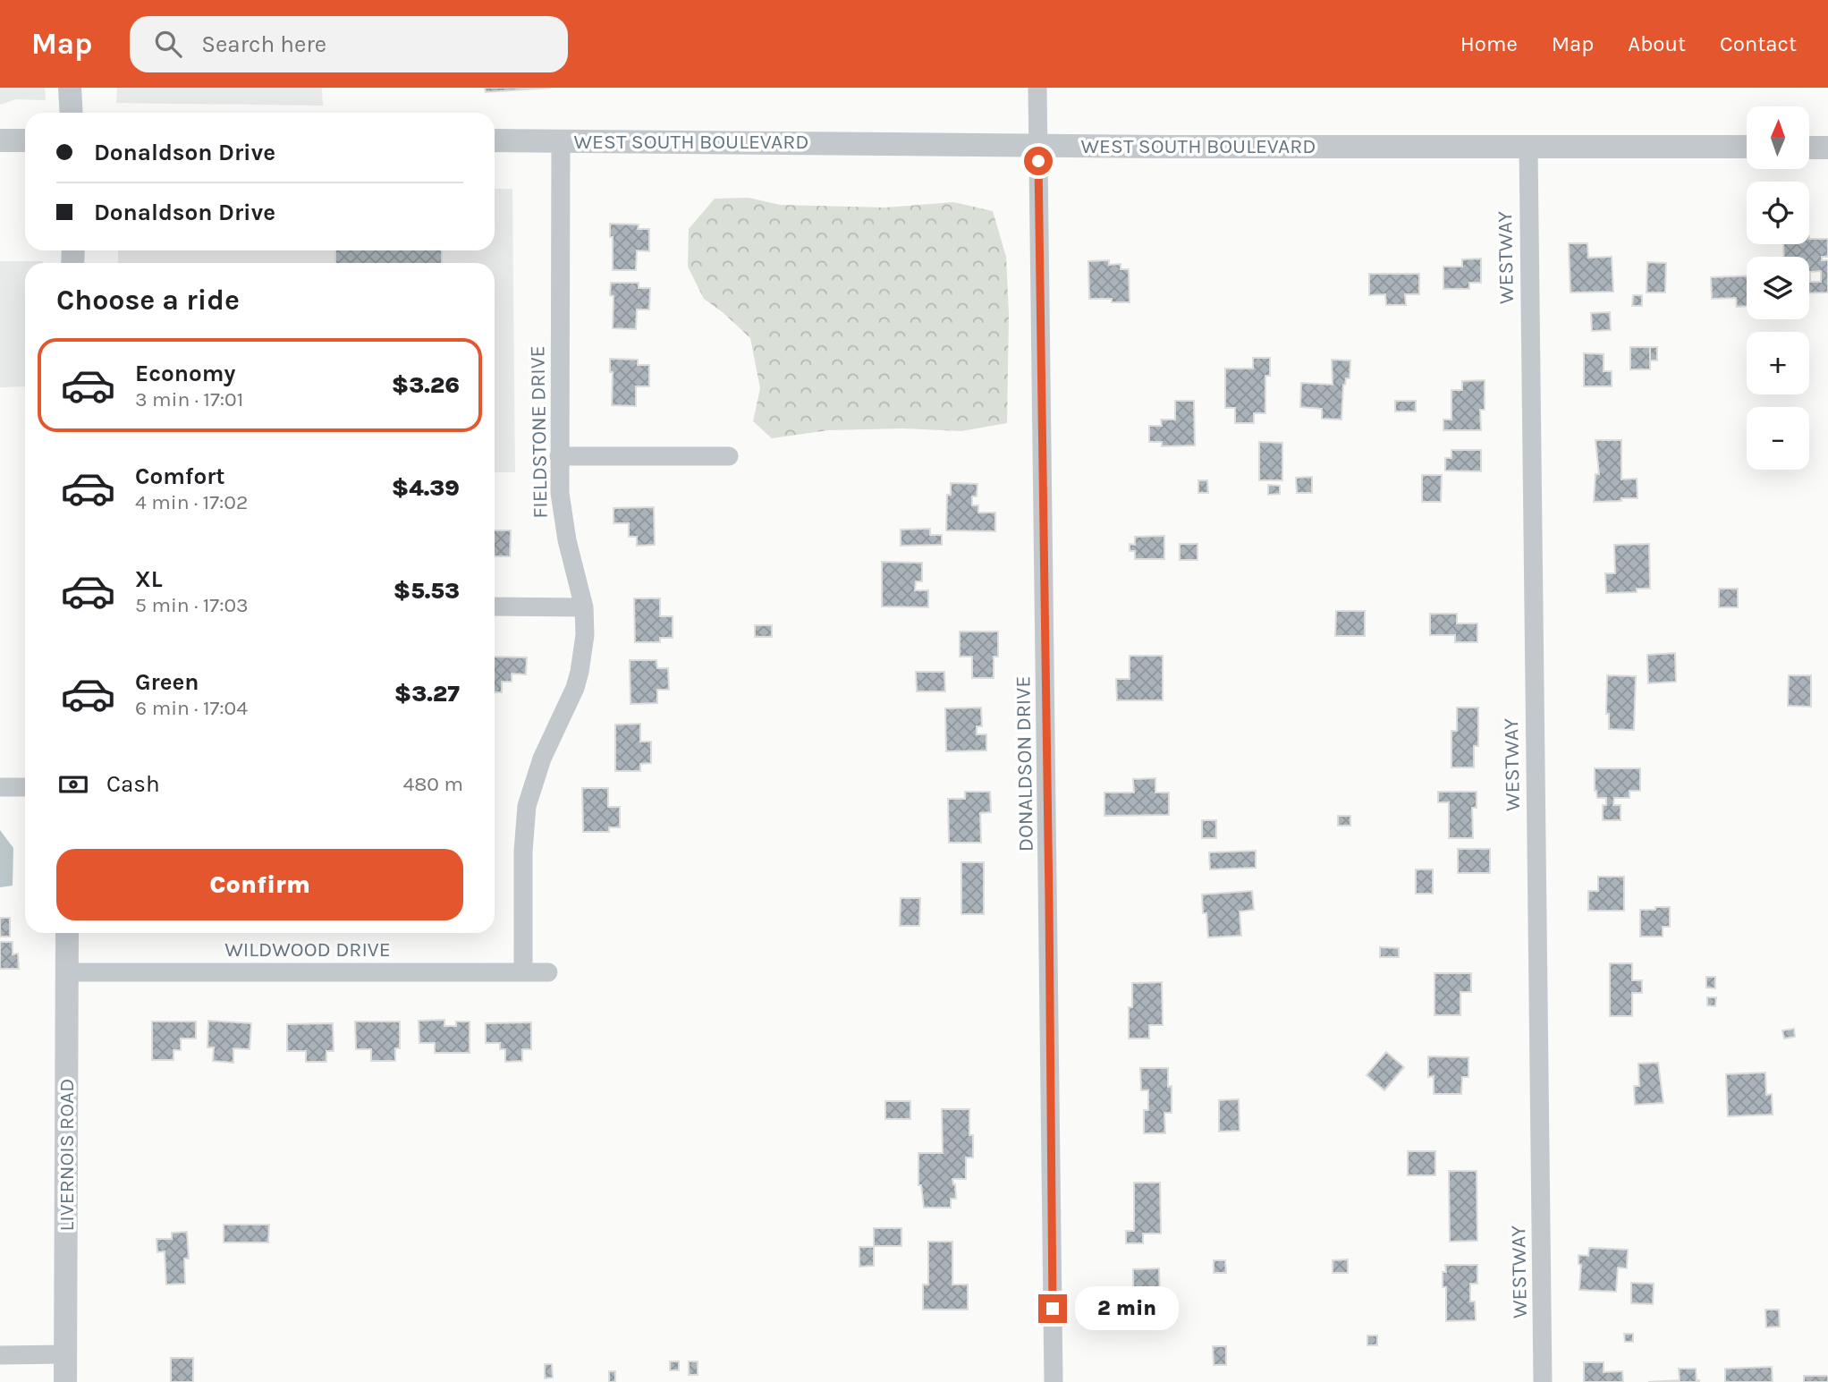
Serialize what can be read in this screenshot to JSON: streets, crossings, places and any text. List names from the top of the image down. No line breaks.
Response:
{"streets":{"street":["WEST SOUTH BOULEVARD","WESTWAY","FIELDSTONE DRIVE","DONALDSON DRIVE","WILDWOOD DRIVE","LIVERNOIS ROAD"]},"crossings":[["WEST SOUTH BOULEVARD","WESTWAY"],["WEST SOUTH BOULEVARD","FIELDSTONE DRIVE"],["WEST SOUTH BOULEVARD","DONALDSON DRIVE"],["FIELDSTONE DRIVE","WILDWOOD DRIVE"],["WILDWOOD DRIVE","LIVERNOIS ROAD"]],"north":"top","page":{"header":"Map","search":"Search here","nav":["Home","Map","About","Contact"],"map_buttons":["+","−"],"banner":["Donaldson Drive","Donaldson Drive"],"heading":"Choose a ride","list":[{"name":"Economy","note":"3 min · 17:01","value":"$3.26"},{"name":"Comfort","note":"4 min · 17:02","value":"$4.39"},{"name":"XL","note":"5 min · 17:03","value":"$5.53"},{"name":"Green","note":"6 min · 17:04","value":"$3.27"}],"pay":["Cash","480 m"],"buttons":"Confirm","bubble":"2 min"}}
